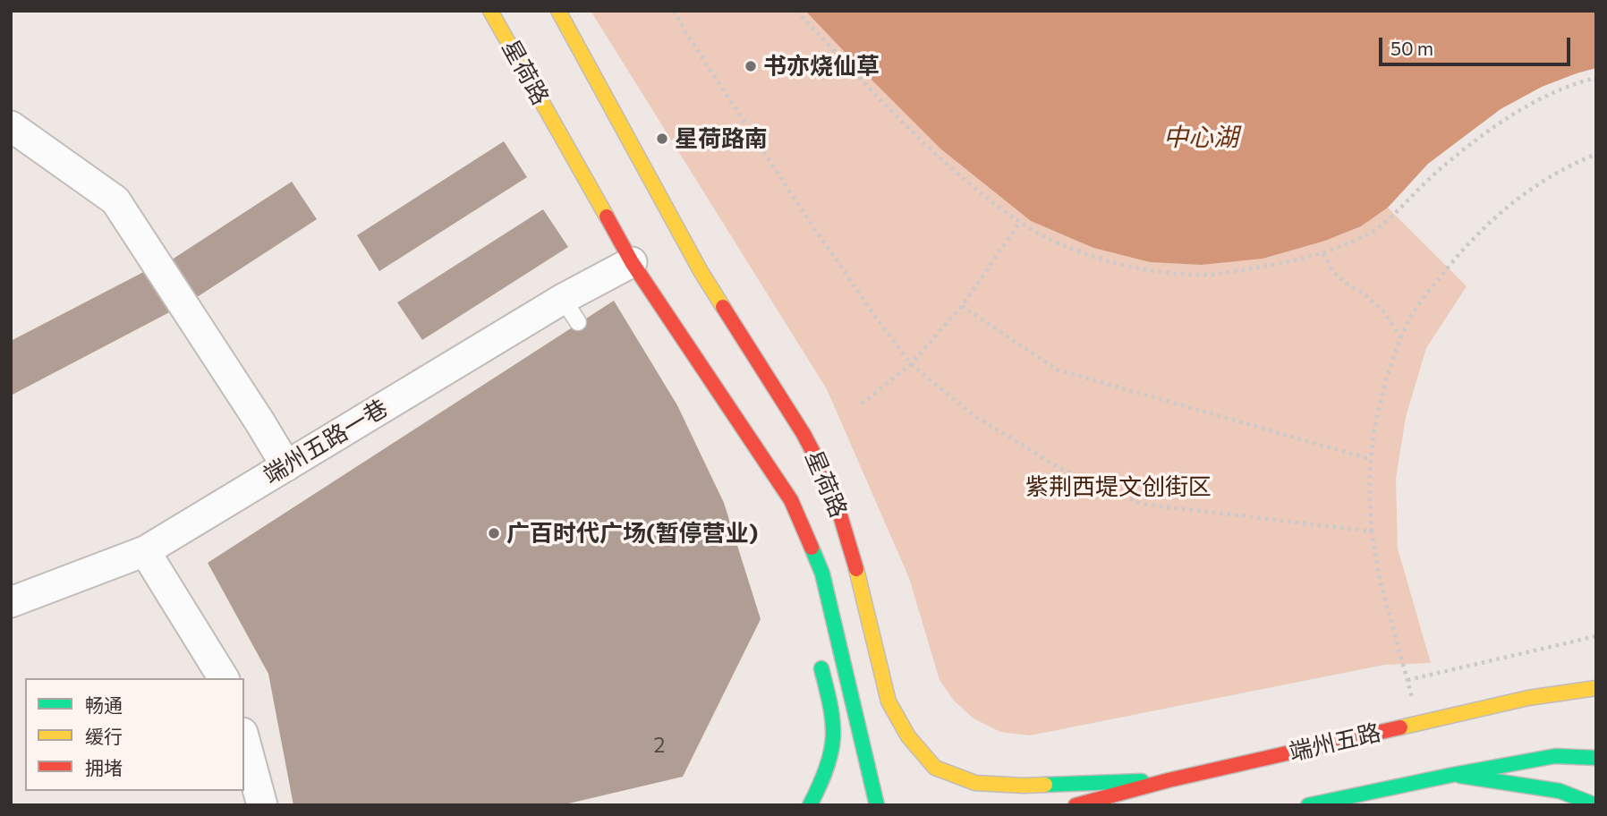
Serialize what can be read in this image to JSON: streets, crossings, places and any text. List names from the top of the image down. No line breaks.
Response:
{"streets":{"street":["星荷路","端州五路一巷","端州五路"]},"crossings":[["星荷路","端州五路一巷"],["星荷路","端州五路"]],"water":["中心湖"],"parks":["紫荆西堤文创街区"],"places":["书亦烧仙草","星荷路南","广百时代广场(暂停营业)"],"house_numbers":["2"],"legend":["畅通","缓行","拥堵"],"scale_bar":"50 m"}
